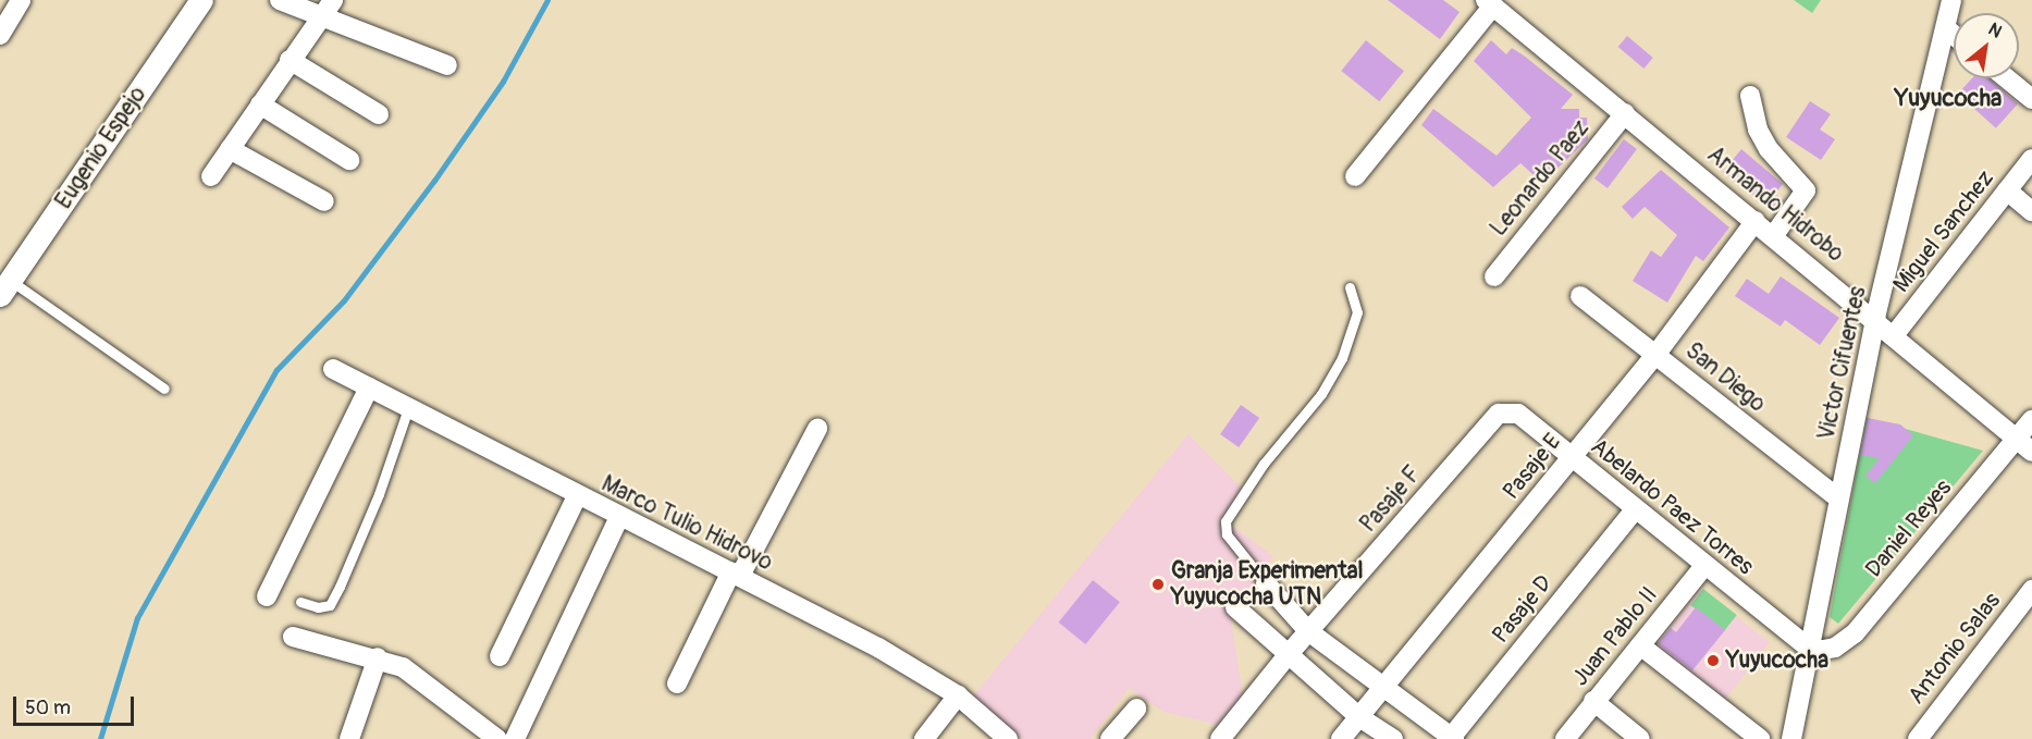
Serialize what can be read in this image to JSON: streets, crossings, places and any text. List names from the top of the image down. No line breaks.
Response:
{"streets":{"street":["Eugenio Espejo","Leonardo Paez","Armando Hidrobo","Miguel Sanchez","Victor Cifuentes","San Diego","Pasaje E","Pasaje F","Abelardo Paez Torres","Marco Tulio Hidrovo","Daniel Reyes","Pasaje D","Juan Pablo II","Antonio Salas"]},"crossings":[["Leonardo Paez","Armando Hidrobo"],["Armando Hidrobo","Miguel Sanchez"],["Armando Hidrobo","Victor Cifuentes"],["Armando Hidrobo","Pasaje E"],["Armando Hidrobo","Daniel Reyes"],["Victor Cifuentes","San Diego"],["Victor Cifuentes","Abelardo Paez Torres"],["Victor Cifuentes","Daniel Reyes"],["San Diego","Pasaje E"],["Pasaje E","Abelardo Paez Torres"],["Pasaje F","Abelardo Paez Torres"],["Abelardo Paez Torres","Daniel Reyes"],["Abelardo Paez Torres","Pasaje D"],["Abelardo Paez Torres","Juan Pablo II"]],"districts":["Yuyucocha"],"places":["Granja Experimental Yuyucocha UTN","Yuyucocha"],"scale_bar":"50 m","north":"top right"}
